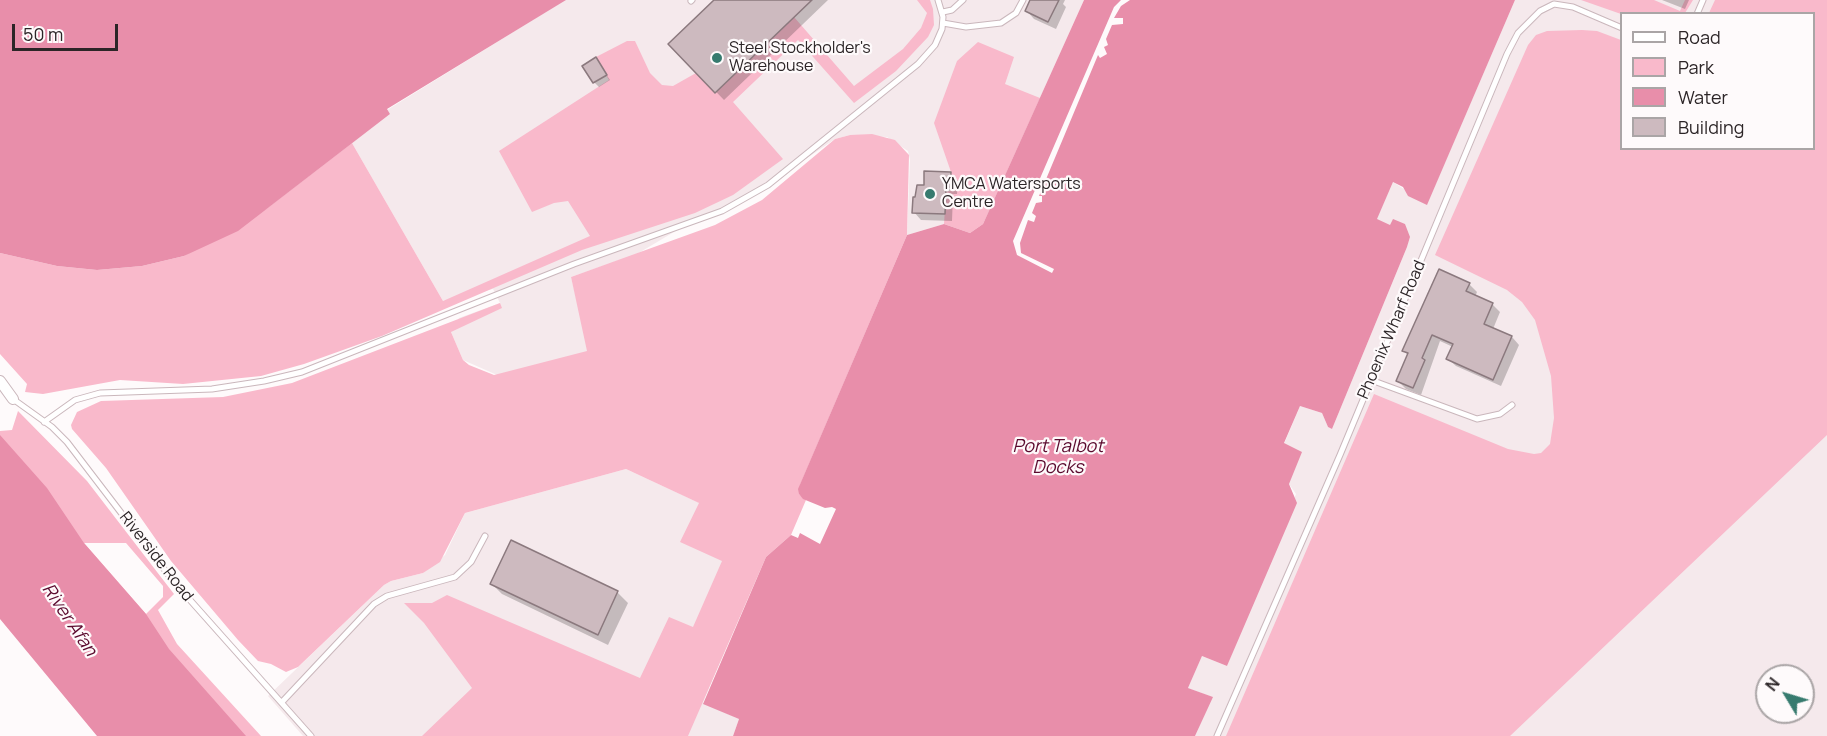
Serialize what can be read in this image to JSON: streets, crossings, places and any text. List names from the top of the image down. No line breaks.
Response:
{"streets":{"street":["Riverside Road"],"lane":["Phoenix Wharf Road"]},"water":["Port Talbot Docks","River Afan"],"places":["Steel Stockholder's Warehouse","YMCA Watersports Centre"],"legend":["Road","Park","Water","Building"],"scale_bar":"50 m","north":"top left"}
